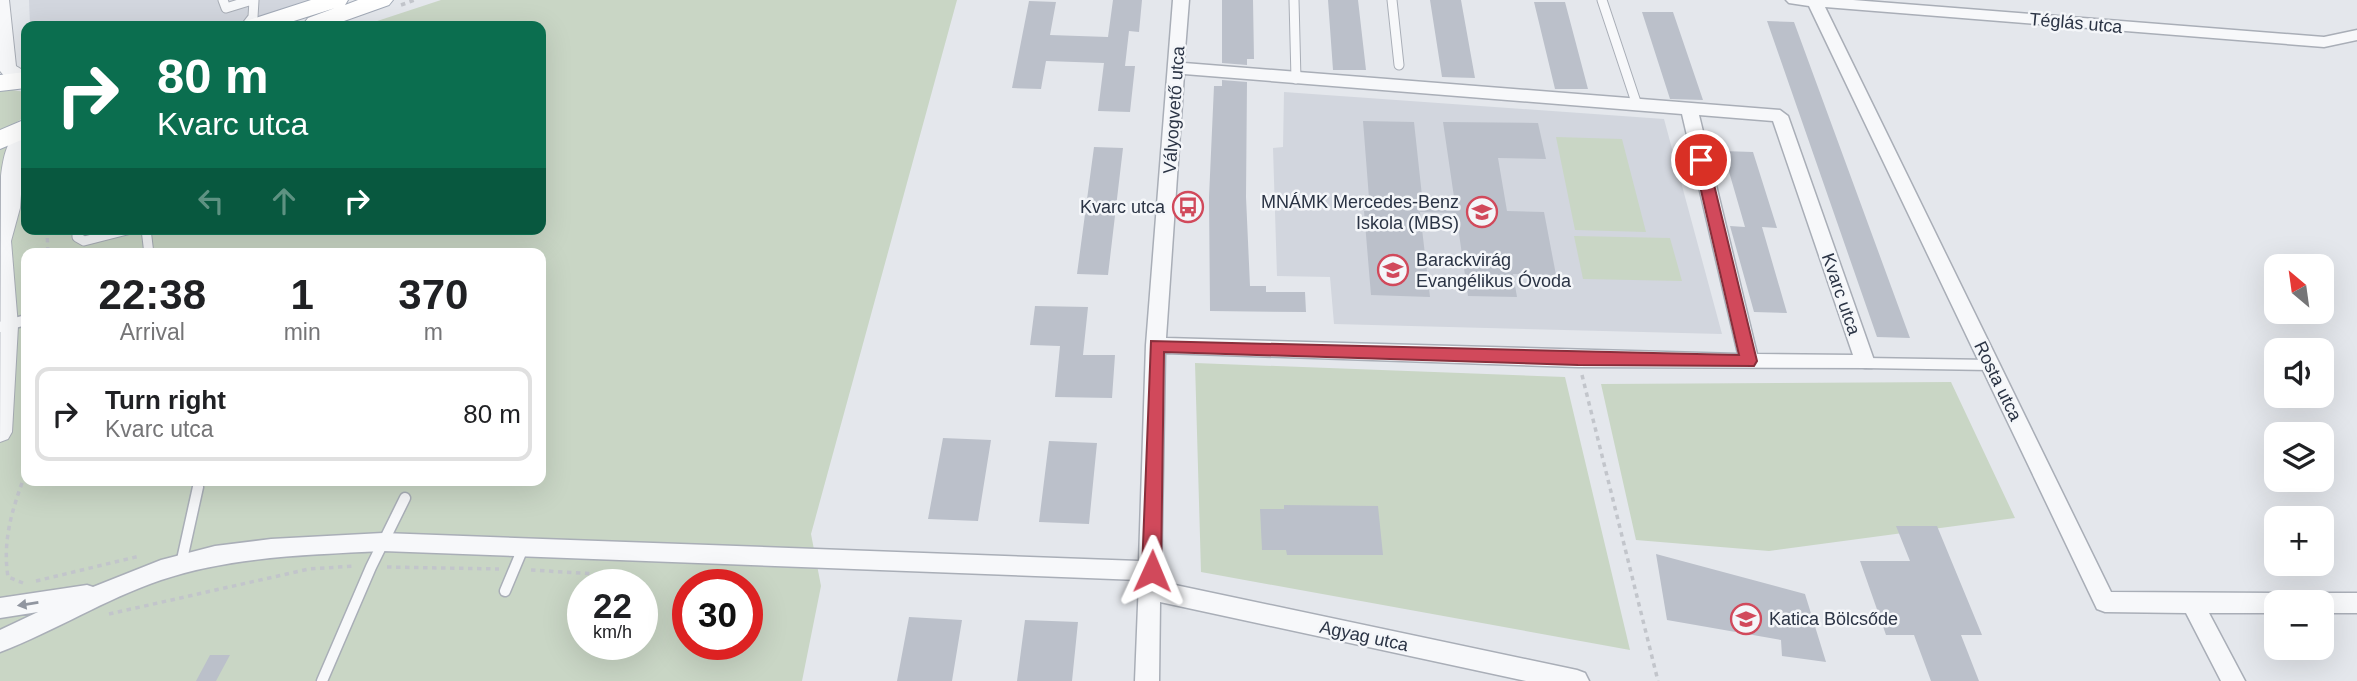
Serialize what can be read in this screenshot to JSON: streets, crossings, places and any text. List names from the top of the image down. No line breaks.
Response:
{"streets":{"street":["Téglás utca","Vályogvető utca","Kvarc utca","Rosta utca","Agyag utca"]},"crossings":[["Téglás utca","Rosta utca"],["Vályogvető utca","Kvarc utca"],["Vályogvető utca","Agyag utca"]],"places":{"bus stop":["Kvarc utca"],"school or university":["MNÁMK Mercedes-Benz Iskola (MBS)","Barackvirág Evangélikus Óvoda","Katica Bölcsőde"]},"north":"top left","page":{"turn":["80 m","Kvarc utca"],"eta":["22:38","Arrival","1","min","370","m"],"map_buttons":["+","−"],"list":[{"name":"Turn right","note":"Kvarc utca","value":"80 m"}],"speed":"22 km/h","limit":"30"}}
